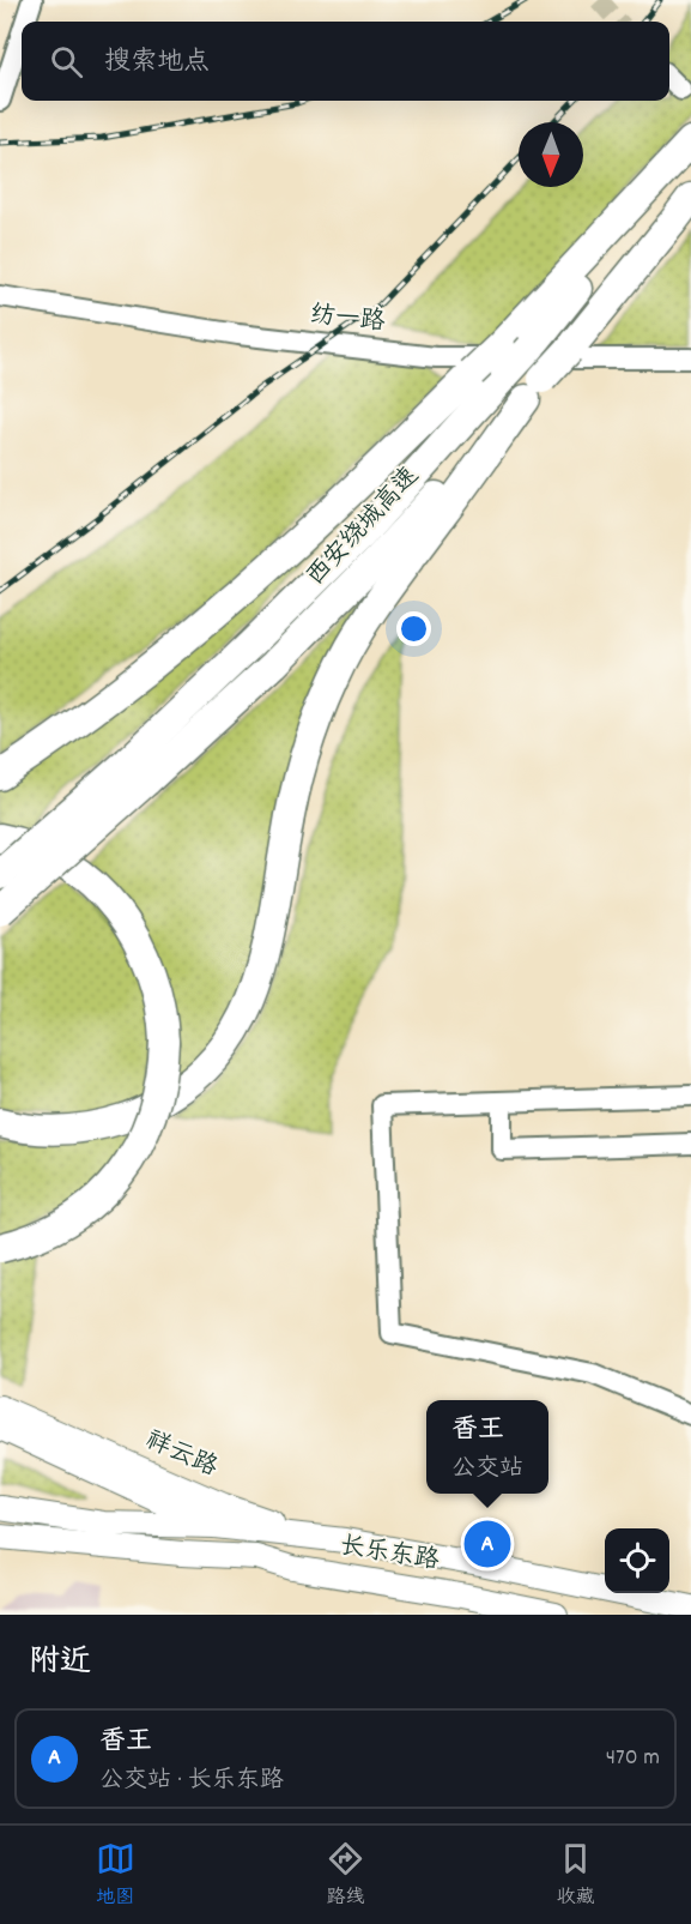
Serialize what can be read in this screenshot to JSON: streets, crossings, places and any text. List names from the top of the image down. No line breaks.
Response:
{"streets":{"highway":["西安绕城高速"],"main road":["祥云路","长乐东路"],"street":["纺一路"]},"crossings":[["祥云路","长乐东路"]],"north":"bottom","page":{"search":"搜索地点","popup":["香王","公交站"],"pins":"A","heading":"附近","list":[{"mark":"A","name":"香王","note":"公交站 · 长乐东路","value":"470 m"}],"nav":["地图","路线","收藏"]}}
